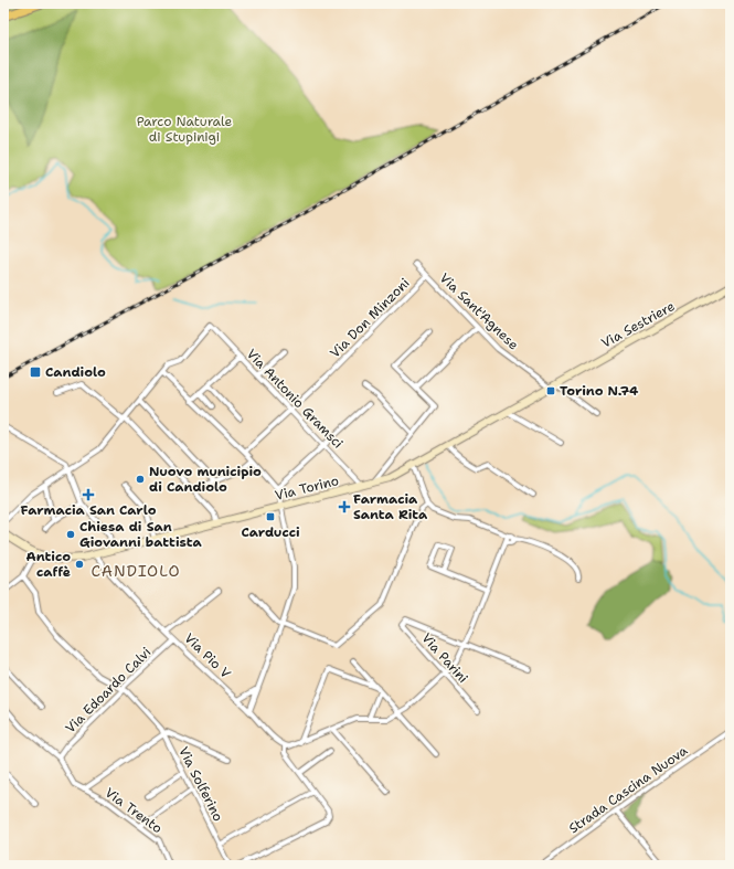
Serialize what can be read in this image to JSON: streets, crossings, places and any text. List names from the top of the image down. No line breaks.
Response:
{"streets":{"main road":["Via Sestriere","Via Torino"],"street":["Via Sant'Agnese","Via Don Minzoni","Via Antonio Gramsci","Via Pio V","Via Parini","Via Edoardo Calvi","Via Solferino","Strada Cascina Nuova","Via Trento"]},"crossings":[["Via Sant'Agnese","Via Don Minzoni"],["Via Sant'Agnese","Via Sestriere"],["Via Sant'Agnese","Via Torino"],["Via Don Minzoni","Via Antonio Gramsci"],["Via Sestriere","Via Torino"],["Via Antonio Gramsci","Via Torino"],["Via Torino","Via Pio V"],["Via Pio V","Via Edoardo Calvi"],["Via Edoardo Calvi","Via Solferino"],["Via Edoardo Calvi","Via Trento"]],"districts":["CANDIOLO"],"parks":["Parco Naturale di Stupinigi"],"places":{"transit":["Candiolo","Torino N.74","Carducci"],"other":["Nuovo municipio di Candiolo","Chiesa di San Giovanni battista","Antico caffè"],"health":["Farmacia San Carlo","Farmacia Santa Rita"]}}
